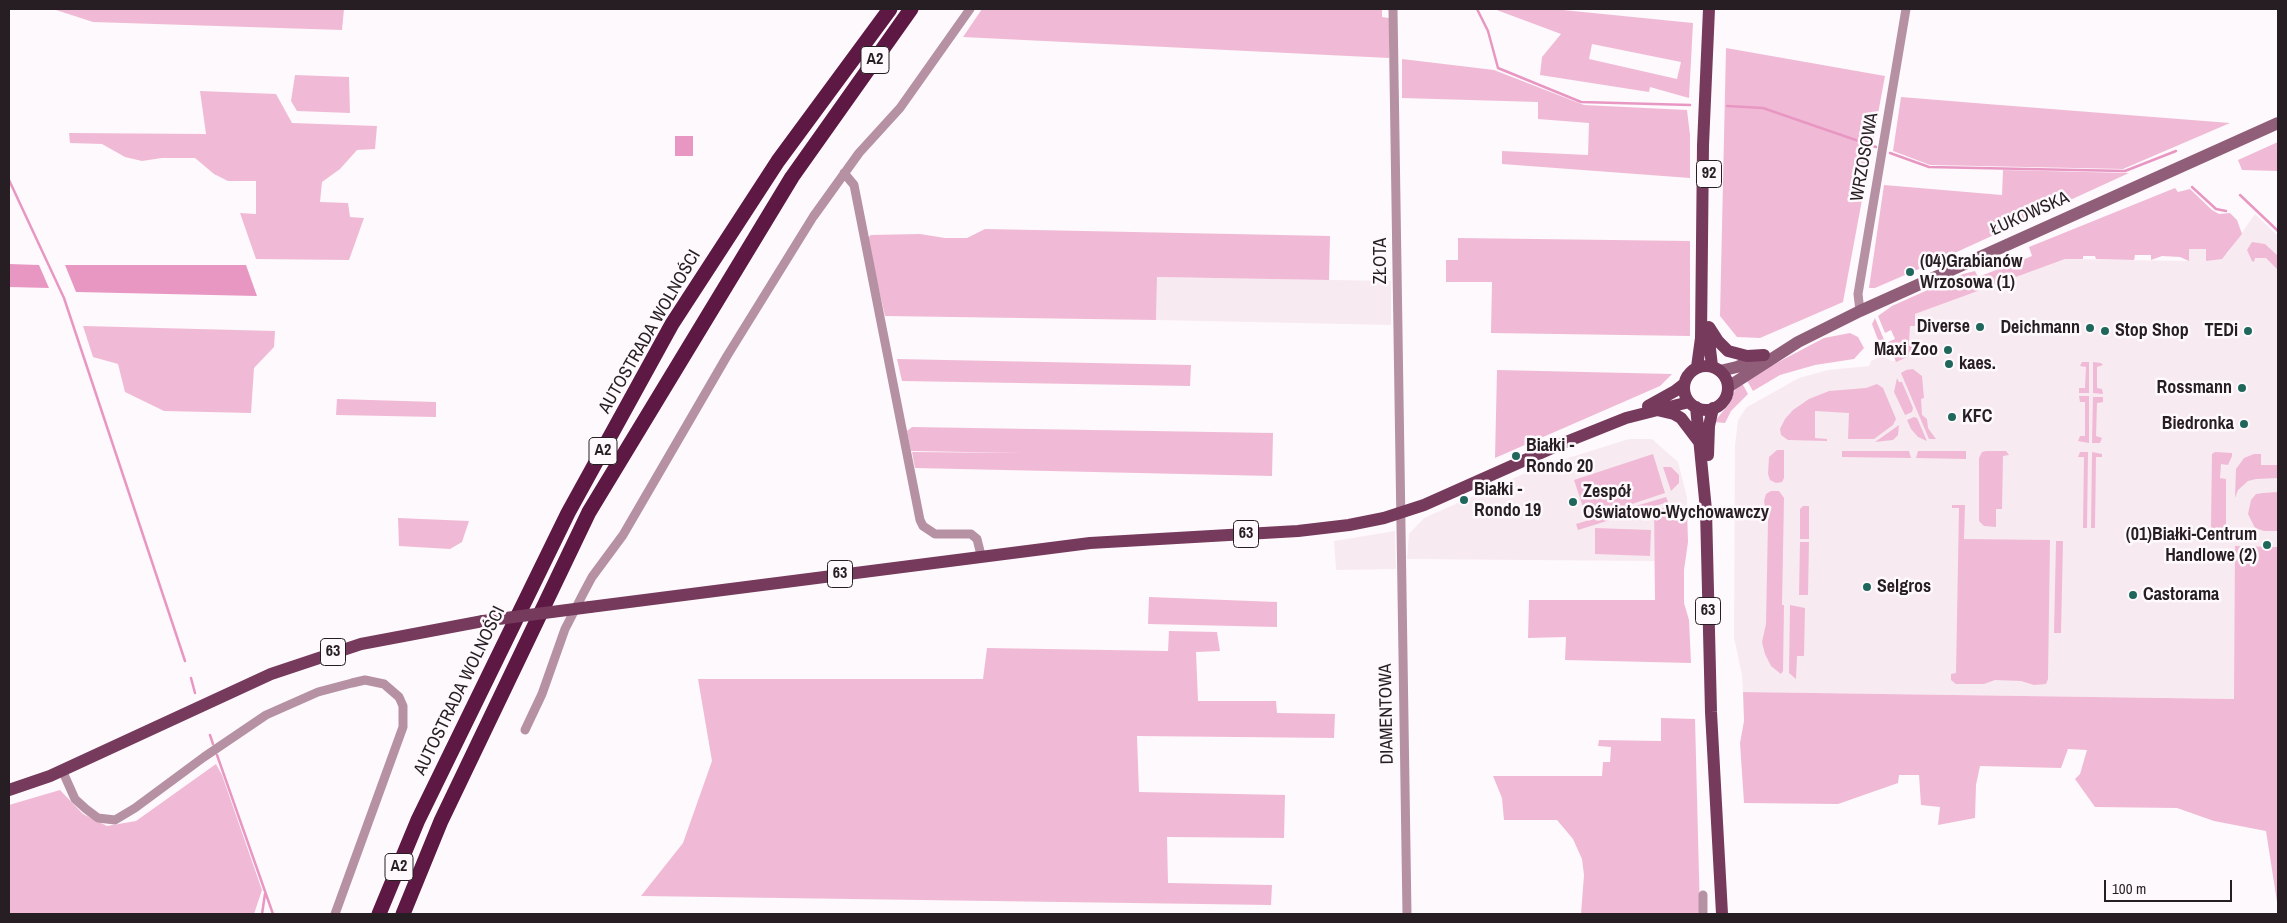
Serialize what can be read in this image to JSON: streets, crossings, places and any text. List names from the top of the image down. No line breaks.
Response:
{"streets":{"highway":["A2","AUTOSTRADA WOLNOŚCI"],"main road":["92","ŁUKOWSKA","63"],"street":["WRZOSOWA","ZŁOTA","DIAMENTOWA"]},"crossings":[["WRZOSOWA","ŁUKOWSKA"],["92","ŁUKOWSKA"],["92","63"],["ŁUKOWSKA","63"],["ZŁOTA","63"],["ZŁOTA","DIAMENTOWA"],["63","DIAMENTOWA"]],"places":["(04)Grabianów Wrzosowa (1)","Diverse","Deichmann","Stop Shop","TEDi","Maxi Zoo","kaes.","Rossmann","KFC","Biedronka","Białki - Rondo 20","Białki - Rondo 19","Zespół Oświatowo-Wychowawczy","(01)Białki-Centrum Handlowe (2)","Selgros","Castorama"],"scale_bar":"100 m"}
